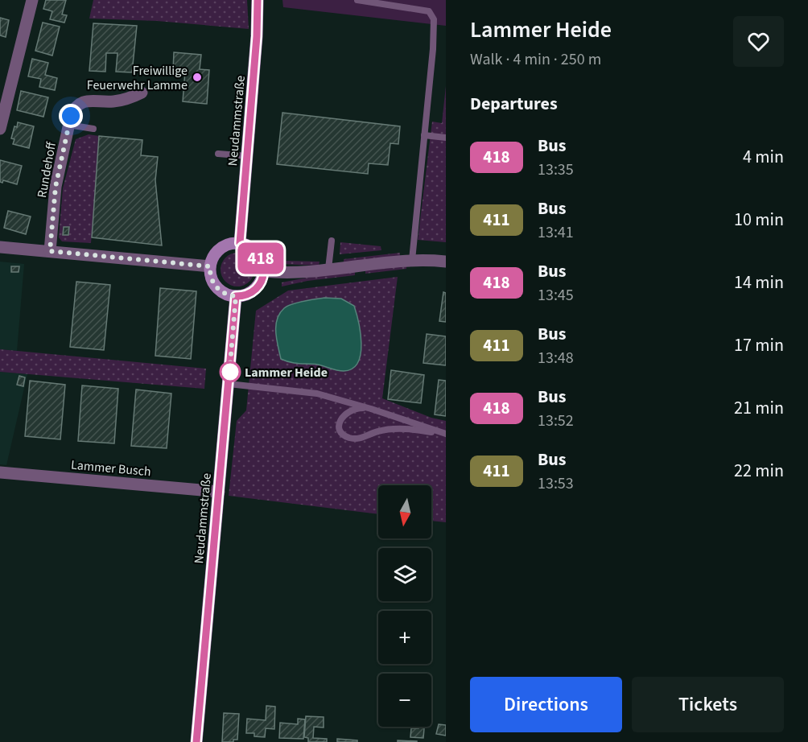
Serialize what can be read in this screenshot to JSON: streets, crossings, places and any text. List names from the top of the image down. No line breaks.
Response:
{"streets":{"main road":["Neudammstraße"],"street":["Rundehoff","Lammer Busch"]},"crossings":[["Neudammstraße","Lammer Busch"]],"places":["Freiwillige Feuerwehr Lamme","Lammer Heide"],"lines":["bus line 418"],"north":"bottom","page":{"on_map":"418","heading":[["Lammer Heide","Walk · 4 min · 250 m"],"Departures"],"list":[{"mark":"418","name":"Bus","note":"13:35","value":"4 min"},{"mark":"411","name":"Bus","note":"13:41","value":"10 min"},{"mark":"418","name":"Bus","note":"13:45","value":"14 min"},{"mark":"411","name":"Bus","note":"13:48","value":"17 min"},{"mark":"418","name":"Bus","note":"13:52","value":"21 min"},{"mark":"411","name":"Bus","note":"13:53","value":"22 min"}],"map_buttons":["+","−"],"buttons":["Directions","Tickets"]}}
